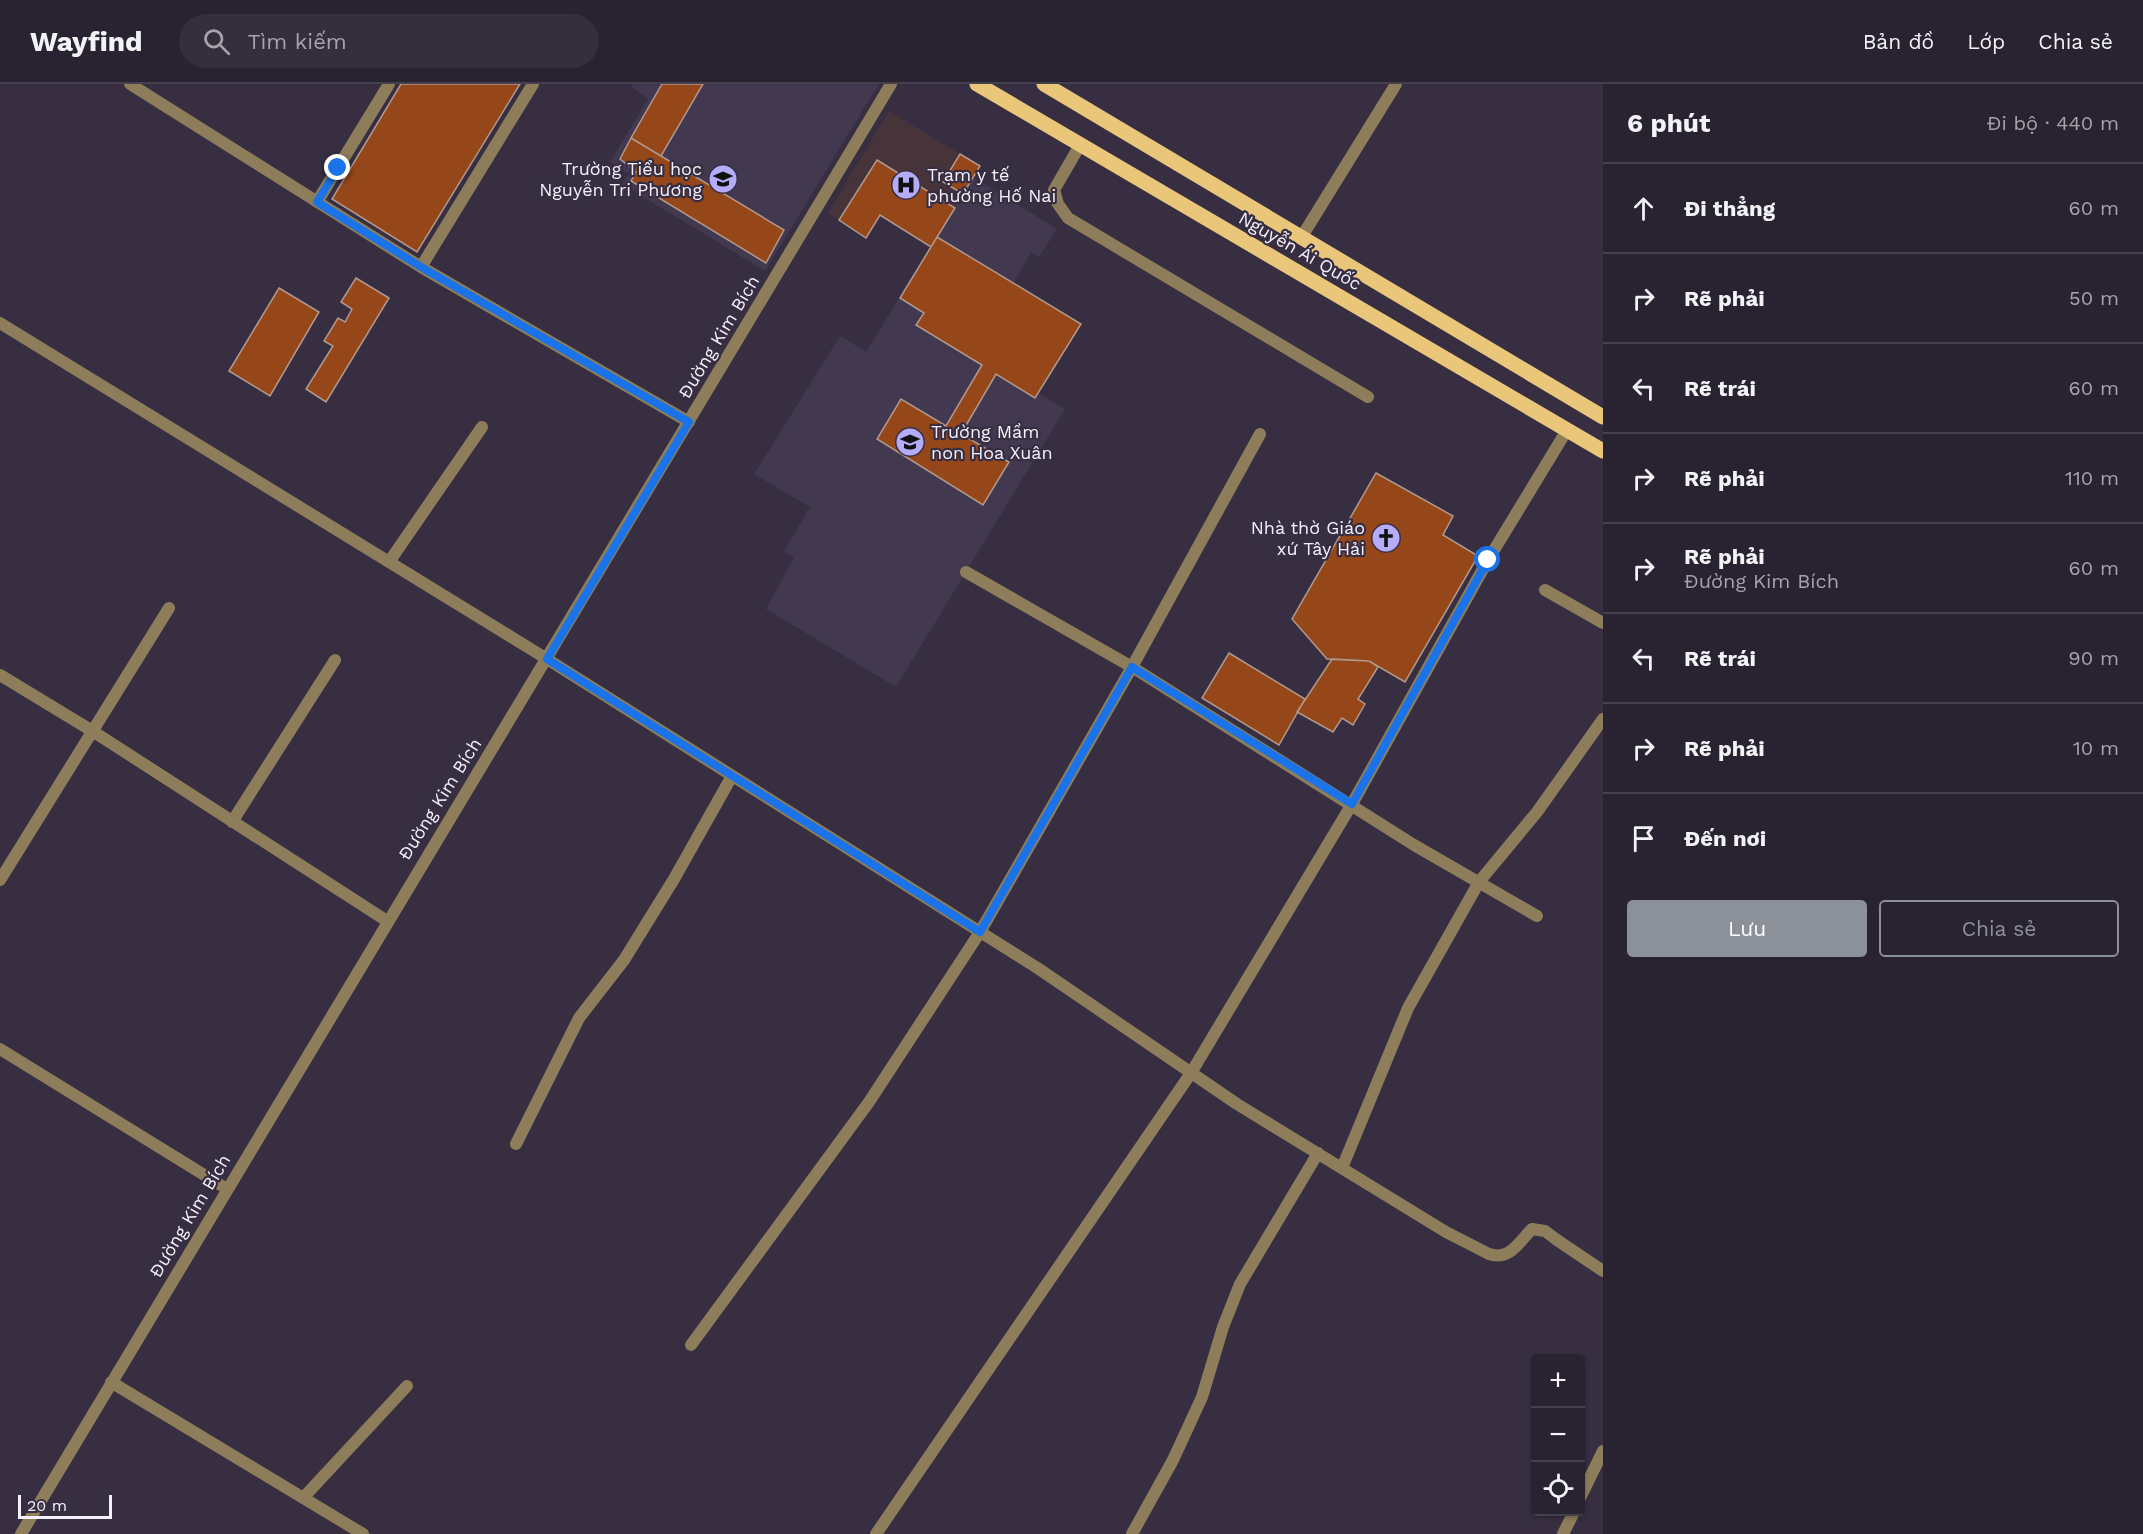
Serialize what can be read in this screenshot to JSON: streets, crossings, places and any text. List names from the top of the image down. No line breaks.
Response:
{"streets":{"main road":["Nguyễn Ái Quốc"],"street":["Đường Kim Bích"]},"places":{"school or university":["Trường Tiểu học Nguyễn Tri Phương","Trường Mầm non Hoa Xuân"],"hospital":["Trạm y tế phường Hố Nai"],"church":["Nhà thờ Giáo xứ Tây Hải"]},"scale_bar":"20 m","page":{"header":"Wayfind","search":"Tìm kiếm","nav":["Bản đồ","Lớp","Chia sẻ"],"heading":["6 phút","Đi bộ · 440 m"],"list":[["Đi thẳng","60 m"],["Rẽ phải","50 m"],["Rẽ trái","60 m"],["Rẽ phải","110 m"],["Rẽ phải","Đường Kim Bích","60 m"],["Rẽ trái","90 m"],["Rẽ phải","10 m"],"Đến nơi"],"buttons":["Lưu","Chia sẻ"],"map_buttons":["+","−"],"scale":"20 m"}}
